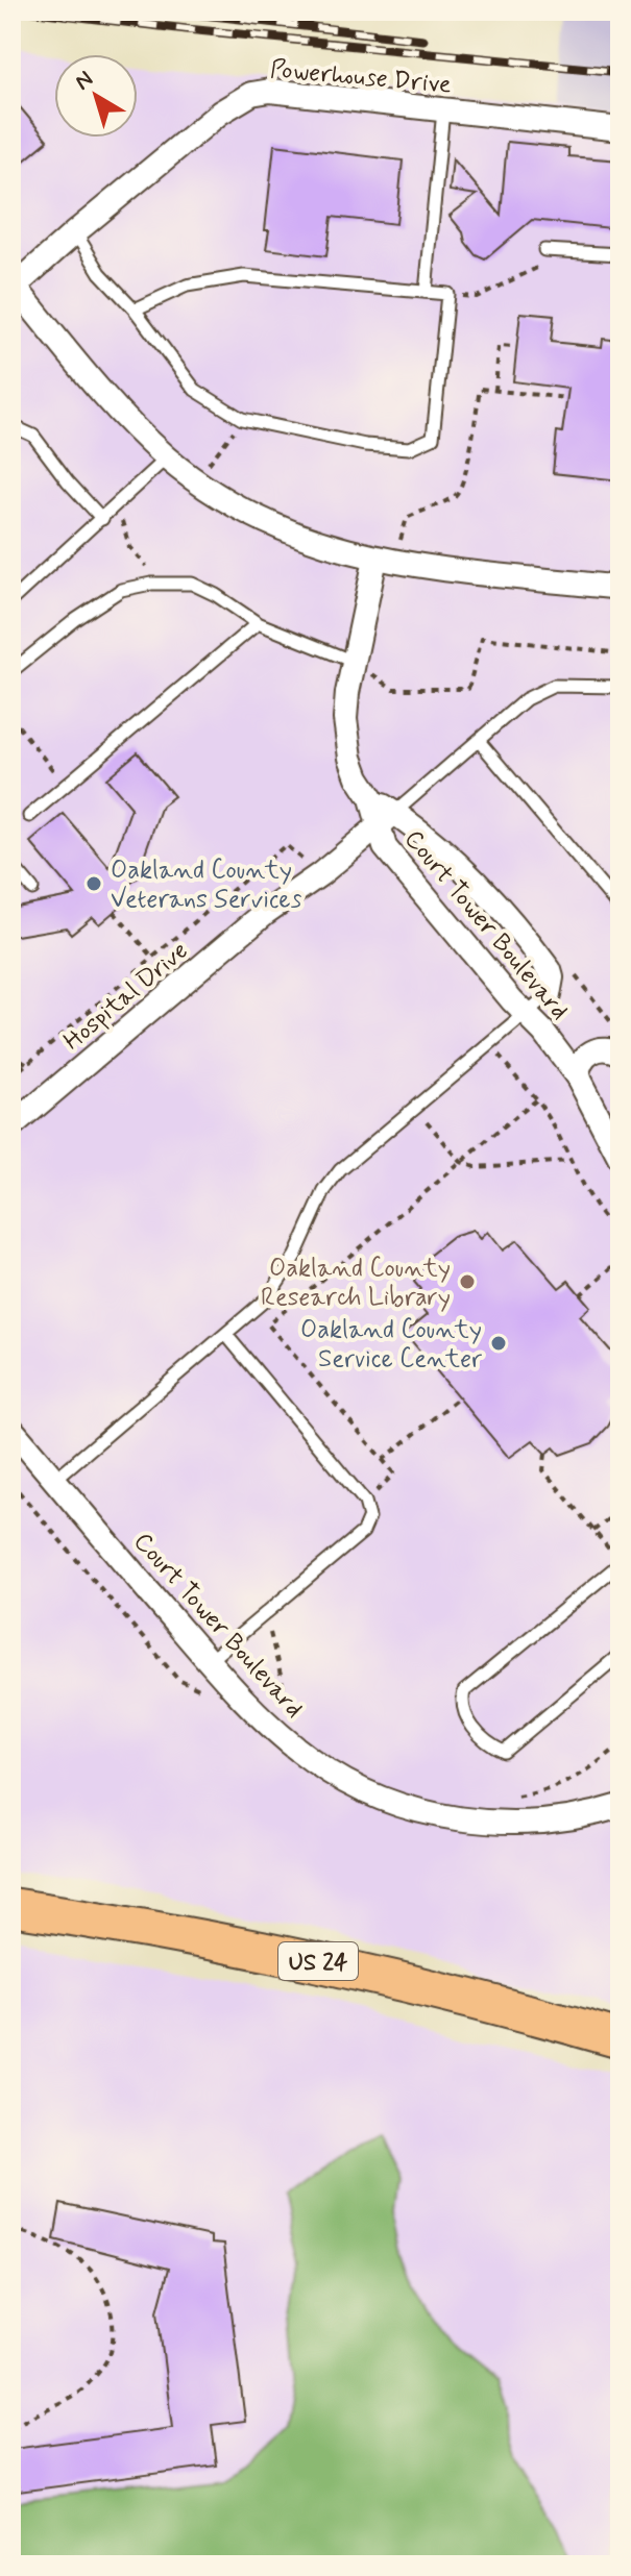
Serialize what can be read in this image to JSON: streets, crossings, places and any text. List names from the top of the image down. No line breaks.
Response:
{"streets":{"main road":["US 24"],"street":["Powerhouse Drive","Court Tower Boulevard","Hospital Drive"]},"crossings":[["Court Tower Boulevard","Hospital Drive"]],"places":["Oakland County Veterans Services","Oakland County Research Library","Oakland County Service Center"],"north":"top left"}
